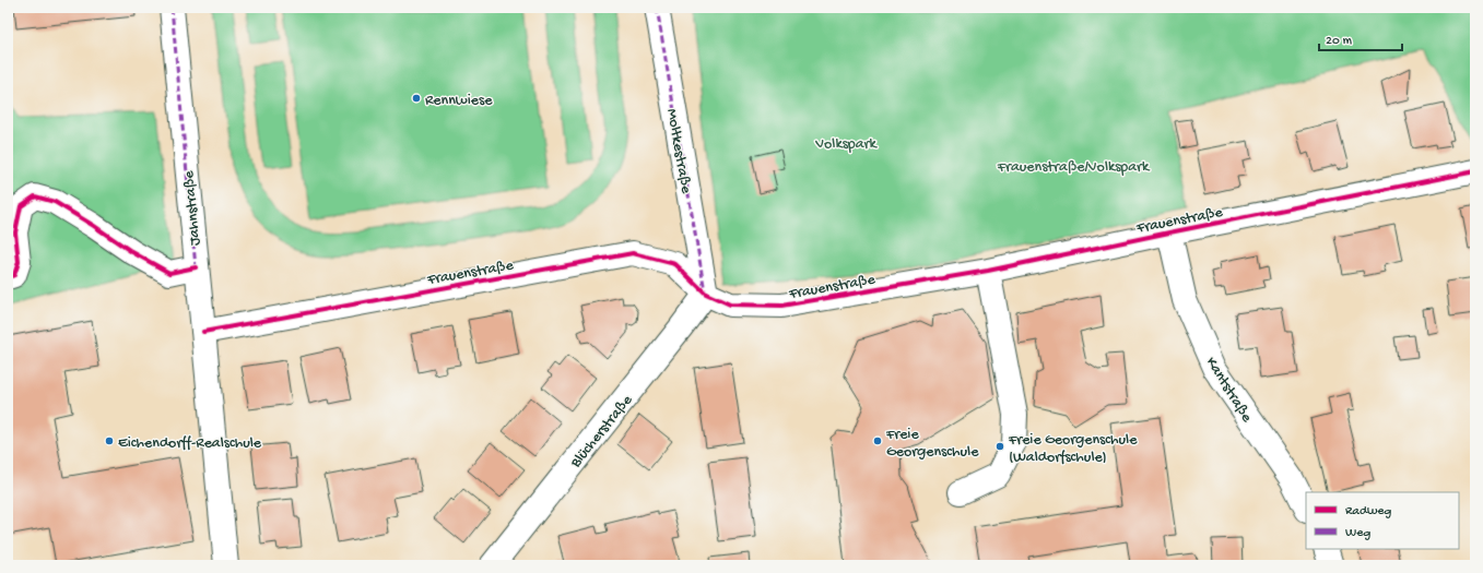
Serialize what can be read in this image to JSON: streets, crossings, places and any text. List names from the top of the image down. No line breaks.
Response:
{"streets":{"street":["Moltkestraße","Jahnstraße","Frauenstraße","Kantstraße","Blücherstraße"]},"crossings":[["Moltkestraße","Frauenstraße"],["Moltkestraße","Blücherstraße"],["Jahnstraße","Frauenstraße"],["Frauenstraße","Kantstraße"],["Frauenstraße","Blücherstraße"]],"parks":["Volkspark","Frauenstraße/Volkspark"],"places":["Rennwiese","Eichendorff-Realschule","Freie Georgenschule","Freie Georgenschule (Waldorfschule)"],"legend":["Radweg","Weg"],"scale_bar":"20 m"}
